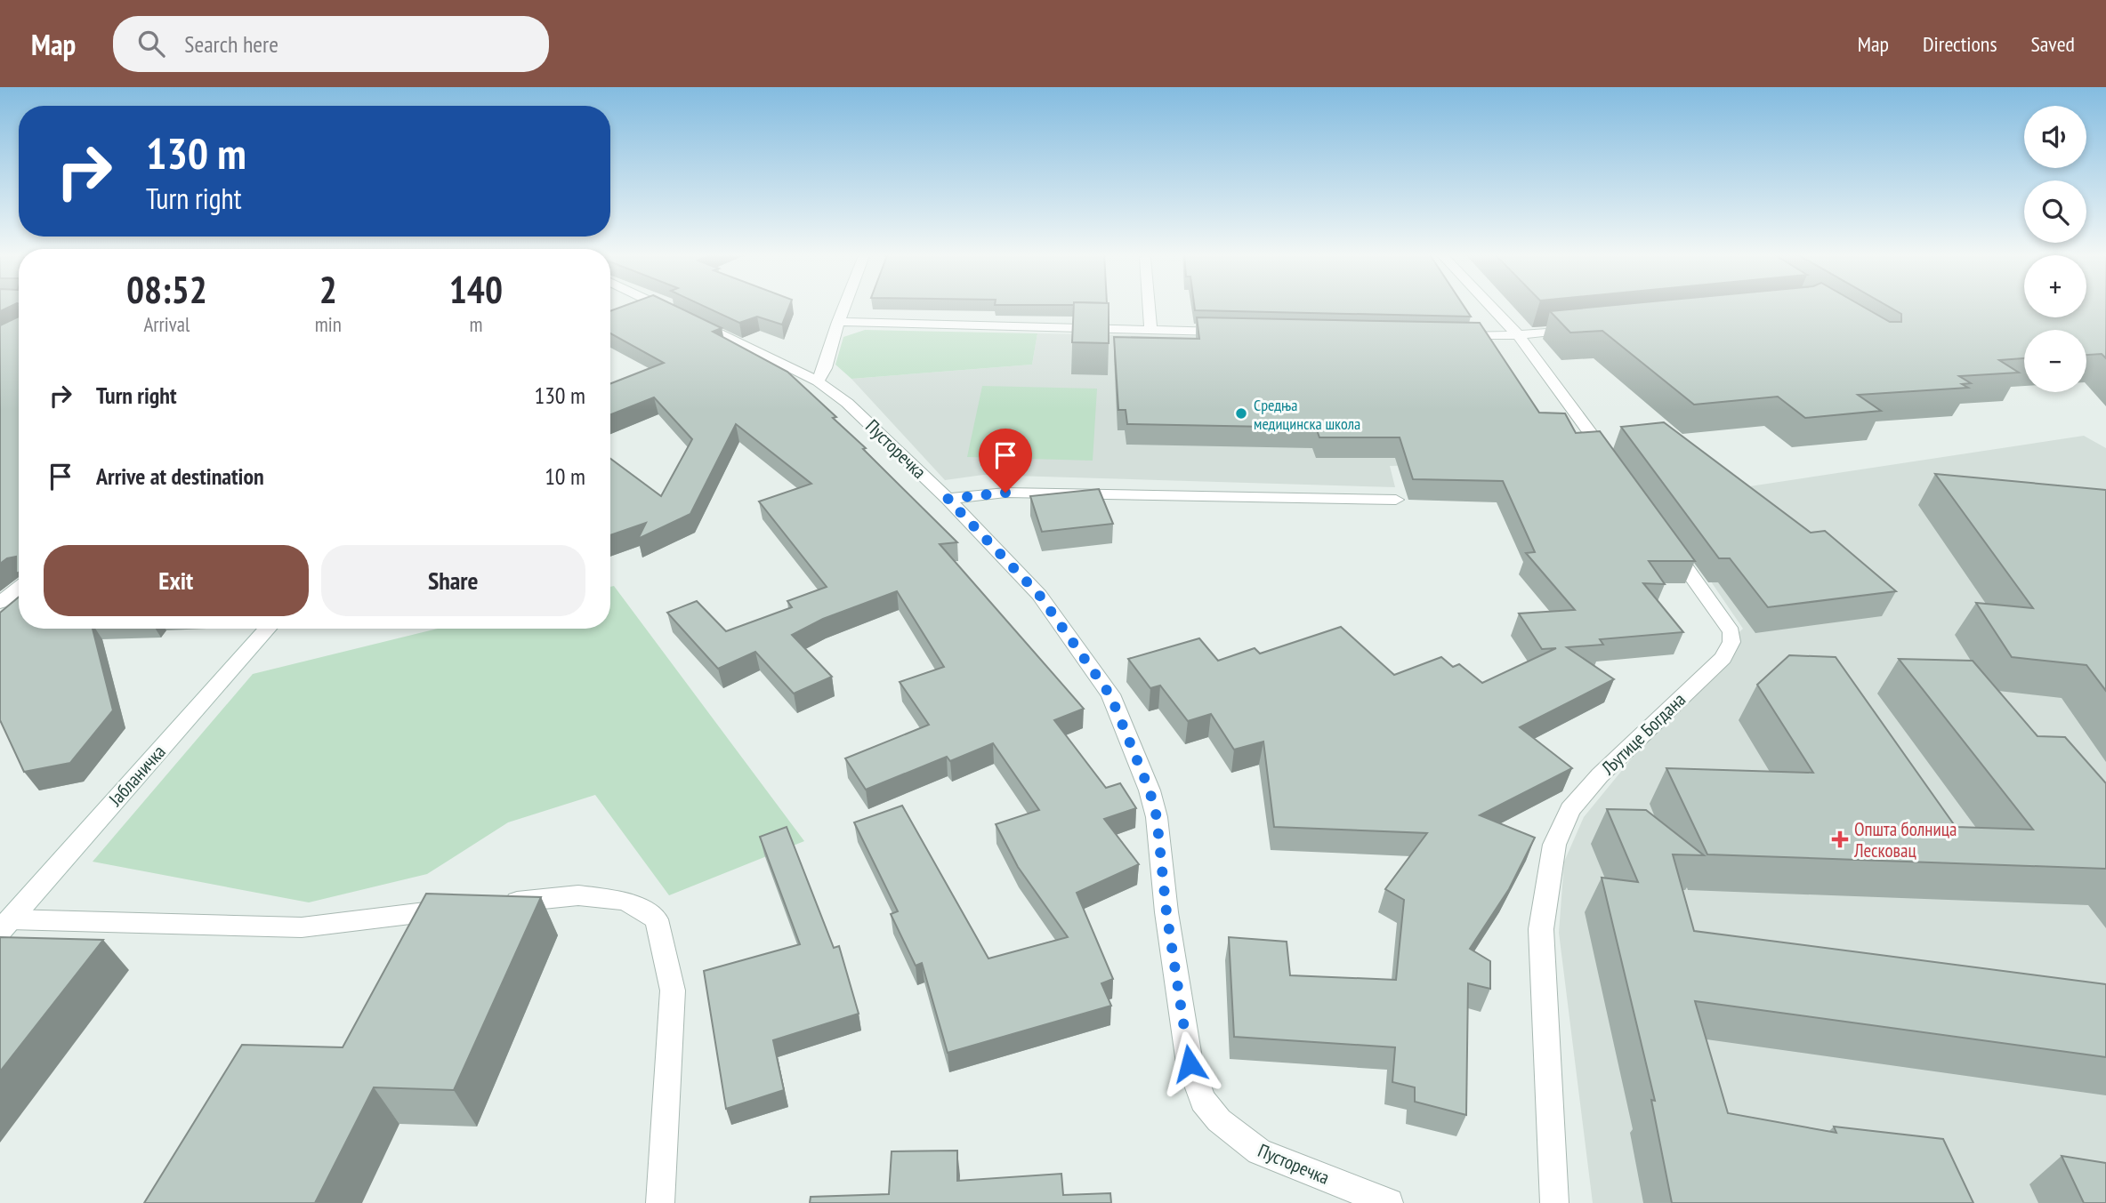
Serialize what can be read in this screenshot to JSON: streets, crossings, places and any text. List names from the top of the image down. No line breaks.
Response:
{"streets":{"street":["Пусторечка","Љутице Богдана","Јабланичка"]},"places":{"other":["Средња медицинска школа"],"health":["Општа болница Лесковац"]},"page":{"header":"Map","search":"Search here","nav":["Map","Directions","Saved"],"map_buttons":["+","−"],"turn":["130 m","Turn right"],"eta":["08:52","Arrival","2","min","140","m"],"list":[{"name":"Turn right","value":"130 m"},{"name":"Arrive at destination","value":"10 m"}],"buttons":["Exit","Share"]}}
